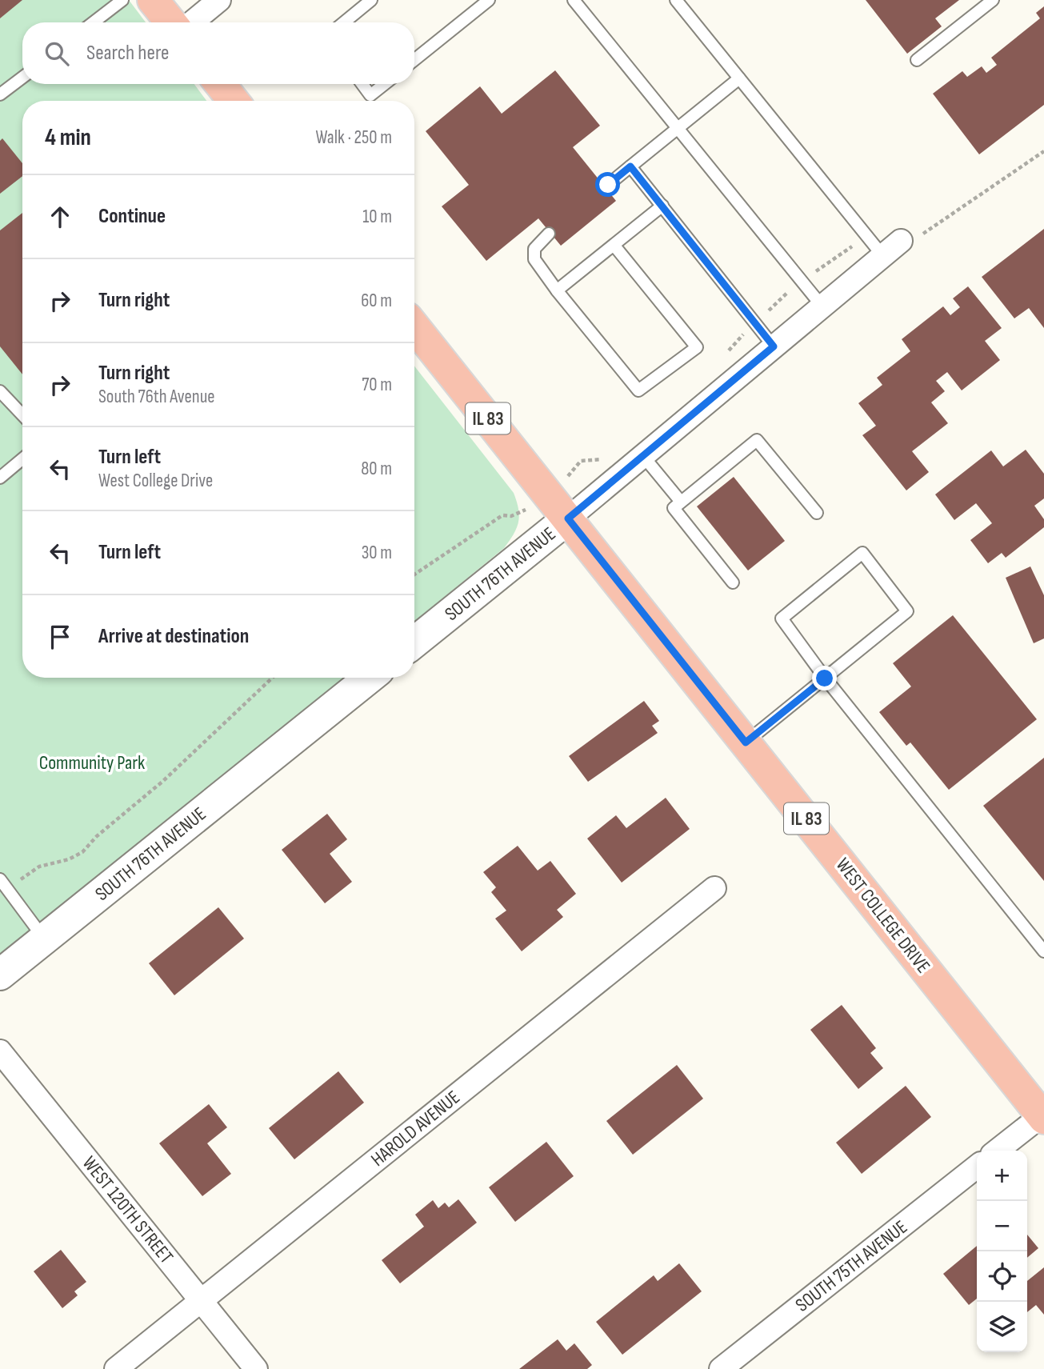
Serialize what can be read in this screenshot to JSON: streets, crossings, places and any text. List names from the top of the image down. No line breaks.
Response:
{"streets":{"main road":["IL 83","WEST COLLEGE DRIVE"],"street":["SOUTH 76TH AVENUE","HAROLD AVENUE","WEST 120TH STREET","SOUTH 75TH AVENUE"]},"crossings":[["SOUTH 76TH AVENUE","WEST COLLEGE DRIVE"],["HAROLD AVENUE","WEST 120TH STREET"]],"parks":["Community Park"],"page":{"search":"Search here","heading":["4 min","Walk · 250 m"],"list":[["Continue","10 m"],["Turn right","60 m"],["Turn right","South 76th Avenue","70 m"],["Turn left","West College Drive","80 m"],["Turn left","30 m"],"Arrive at destination"],"map_buttons":["+","−"]}}
